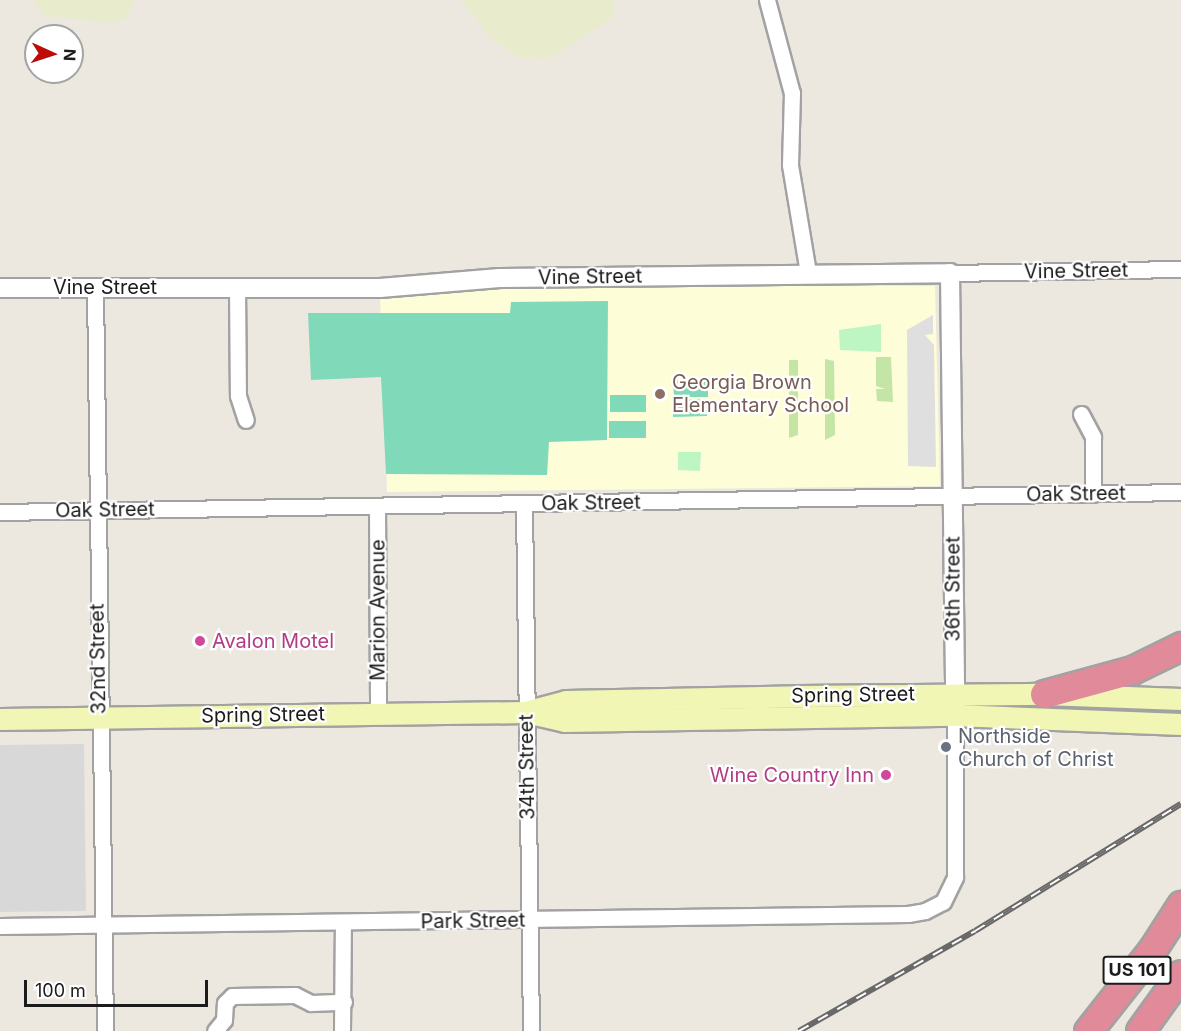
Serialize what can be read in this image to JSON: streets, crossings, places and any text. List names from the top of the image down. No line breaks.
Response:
{"streets":{"highway":["US 101"],"main road":["Spring Street"],"street":["Vine Street","Oak Street","36th Street","Marion Avenue","32nd Street","34th Street","Park Street"]},"crossings":[["Vine Street","36th Street"],["Vine Street","32nd Street"],["Oak Street","36th Street"],["Oak Street","Marion Avenue"],["Oak Street","32nd Street"],["Oak Street","34th Street"],["36th Street","Spring Street"],["36th Street","Park Street"],["Marion Avenue","Spring Street"],["32nd Street","Spring Street"],["32nd Street","Park Street"],["Spring Street","34th Street"],["34th Street","Park Street"]],"places":["Georgia Brown Elementary School","Avalon Motel","Northside Church of Christ","Wine Country Inn"],"scale_bar":"100 m","north":"right"}
